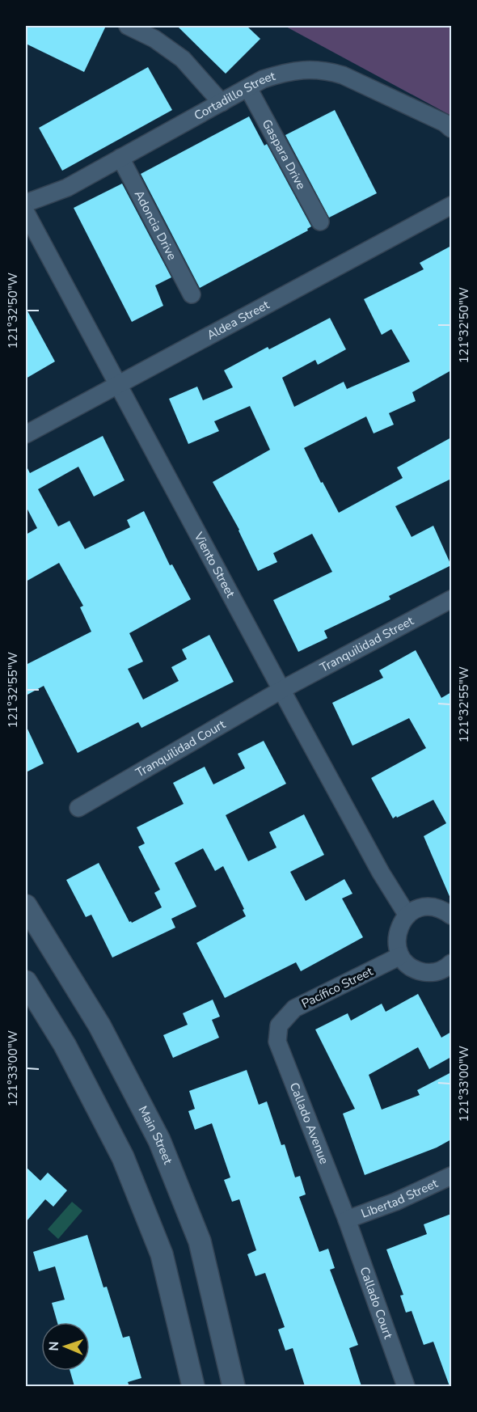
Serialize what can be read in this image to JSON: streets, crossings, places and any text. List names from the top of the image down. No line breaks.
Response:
{"streets":{"street":["Cortadillo Street","Gaspara Drive","Adoncia Drive","Aldea Street","Viento Street","Tranquilidad Street","Tranquilidad Court","Pacífico Street","Callado Avenue","Main Street","Libertad Street","Callado Court"]},"crossings":[["Cortadillo Street","Gaspara Drive"],["Cortadillo Street","Adoncia Drive"],["Aldea Street","Viento Street"],["Viento Street","Tranquilidad Street"],["Viento Street","Tranquilidad Court"],["Tranquilidad Street","Tranquilidad Court"],["Pacífico Street","Callado Avenue"],["Callado Avenue","Libertad Street"],["Callado Avenue","Callado Court"],["Libertad Street","Callado Court"]],"north":"left","coordinates":["121°32'50\"W","121°32'55\"W","121°33'00\"W"]}
